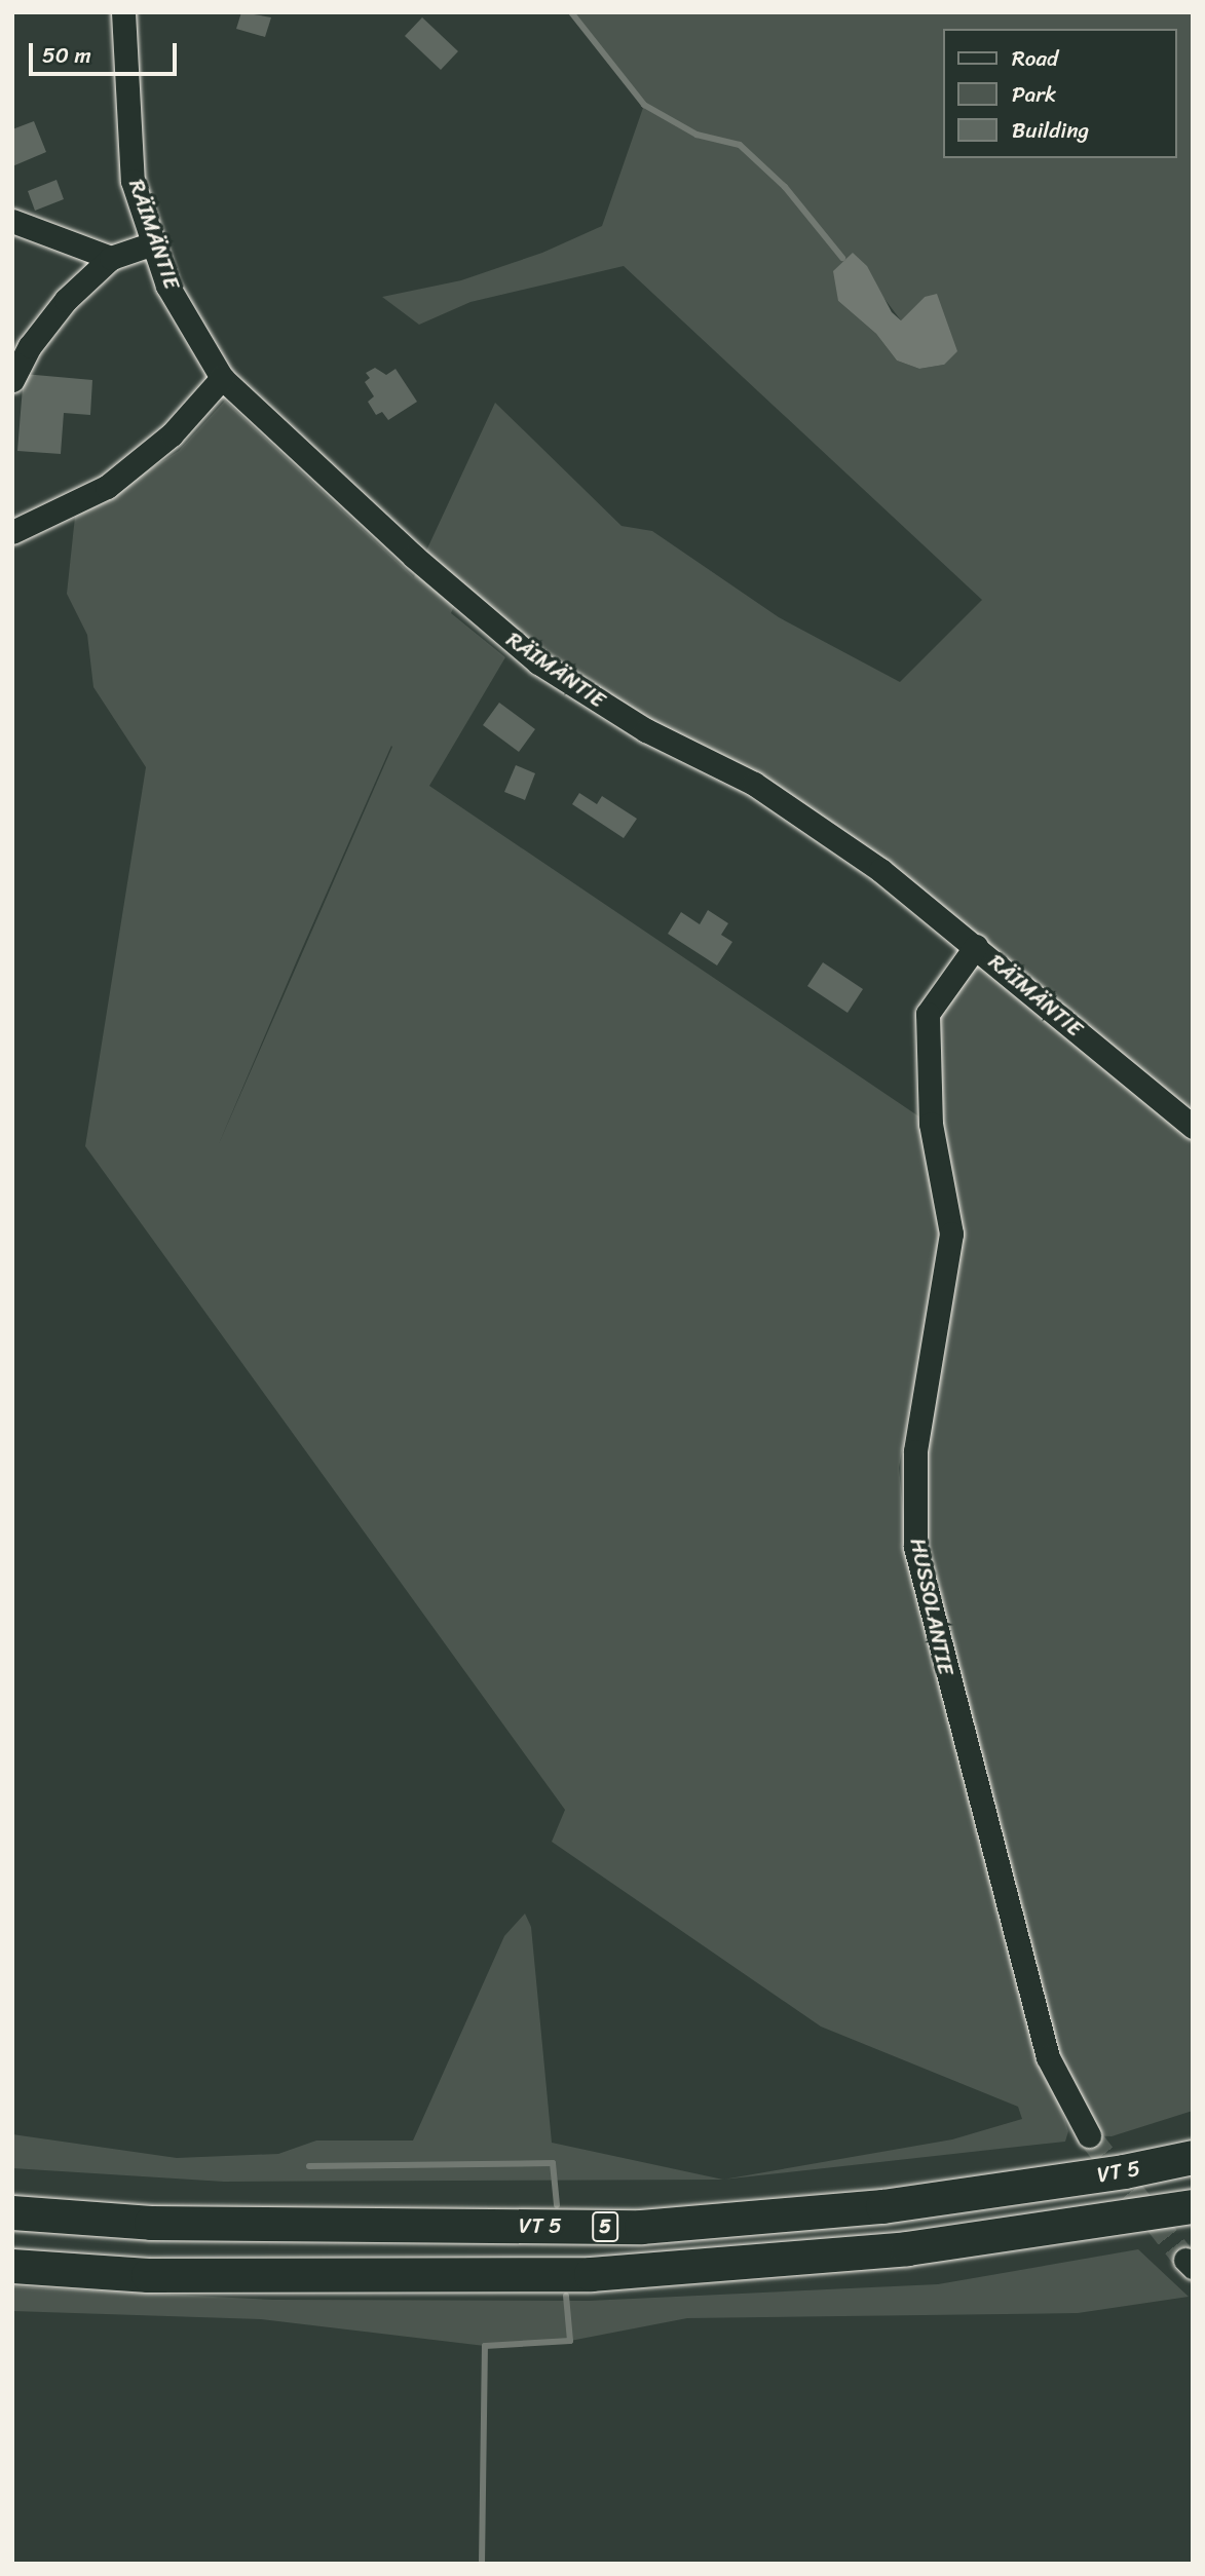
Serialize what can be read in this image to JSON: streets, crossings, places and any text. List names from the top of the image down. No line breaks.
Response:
{"streets":{"highway":["VT 5","5"],"street":["RÄIMÄNTIE","HUSSOLANTIE"]},"crossings":[["RÄIMÄNTIE","HUSSOLANTIE"]],"legend":["Road","Park","Building"],"scale_bar":"50 m"}
